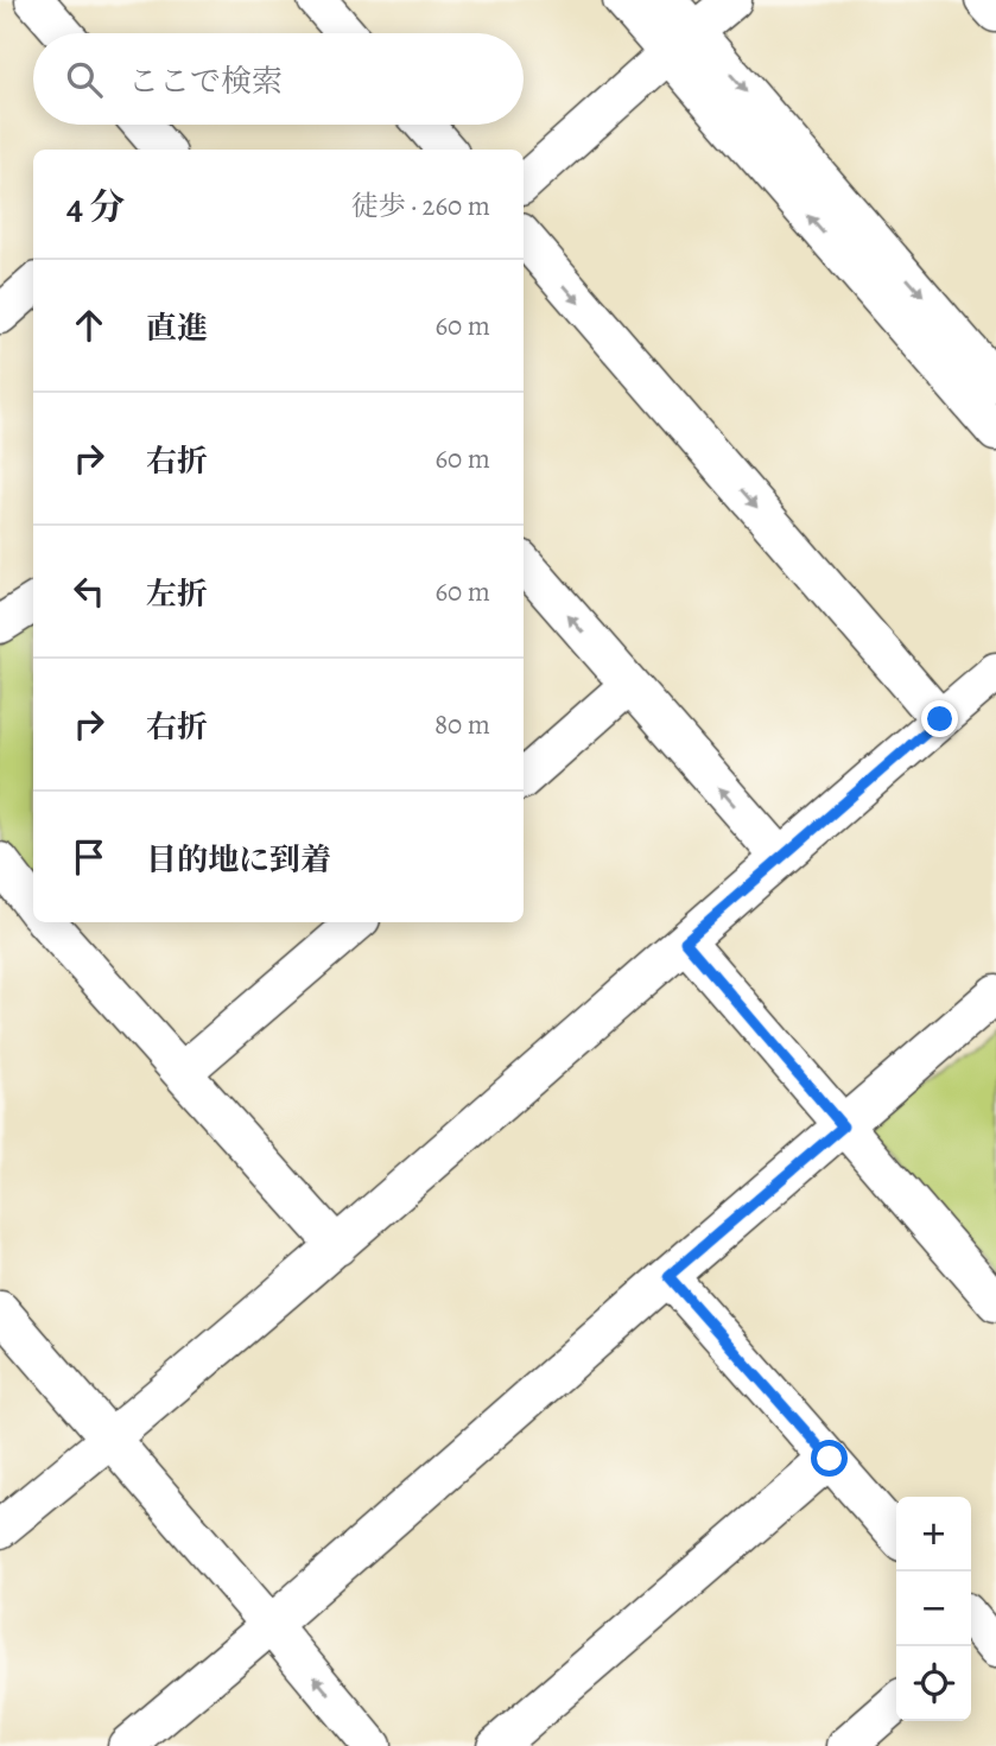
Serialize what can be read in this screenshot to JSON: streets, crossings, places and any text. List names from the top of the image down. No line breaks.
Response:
{"page":{"search":"ここで検索","heading":["4 分","徒歩 · 260 m"],"list":[["直進","60 m"],["右折","60 m"],["左折","60 m"],["右折","80 m"],"目的地に到着"],"map_buttons":["+","−"]}}
